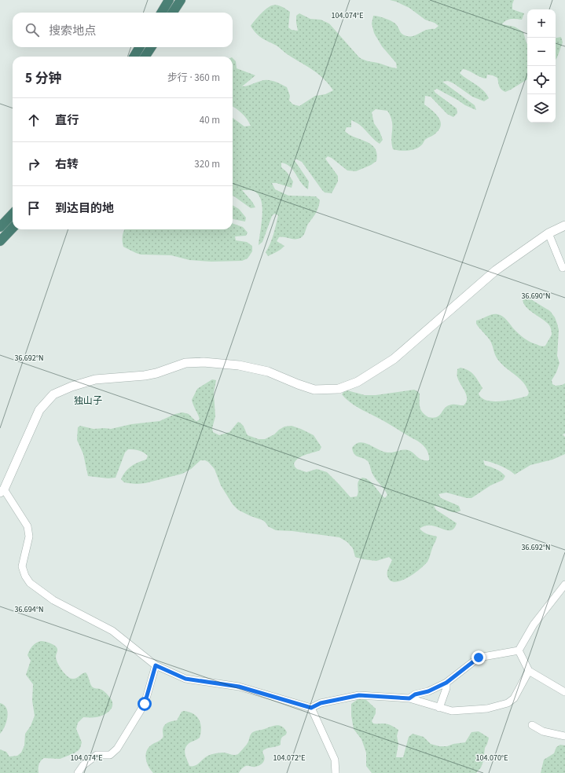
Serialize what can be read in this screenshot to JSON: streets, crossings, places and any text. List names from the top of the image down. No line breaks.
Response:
{"districts":["独山子"],"page":{"map_buttons":["+","−"],"search":"搜索地点","heading":["5 分钟","步行 · 360 m"],"list":[["直行","40 m"],["右转","320 m"],"到达目的地"]},"coordinates":["104.074°E","36.690°N","36.692°N","36.694°N","104.072°E","104.070°E"]}
